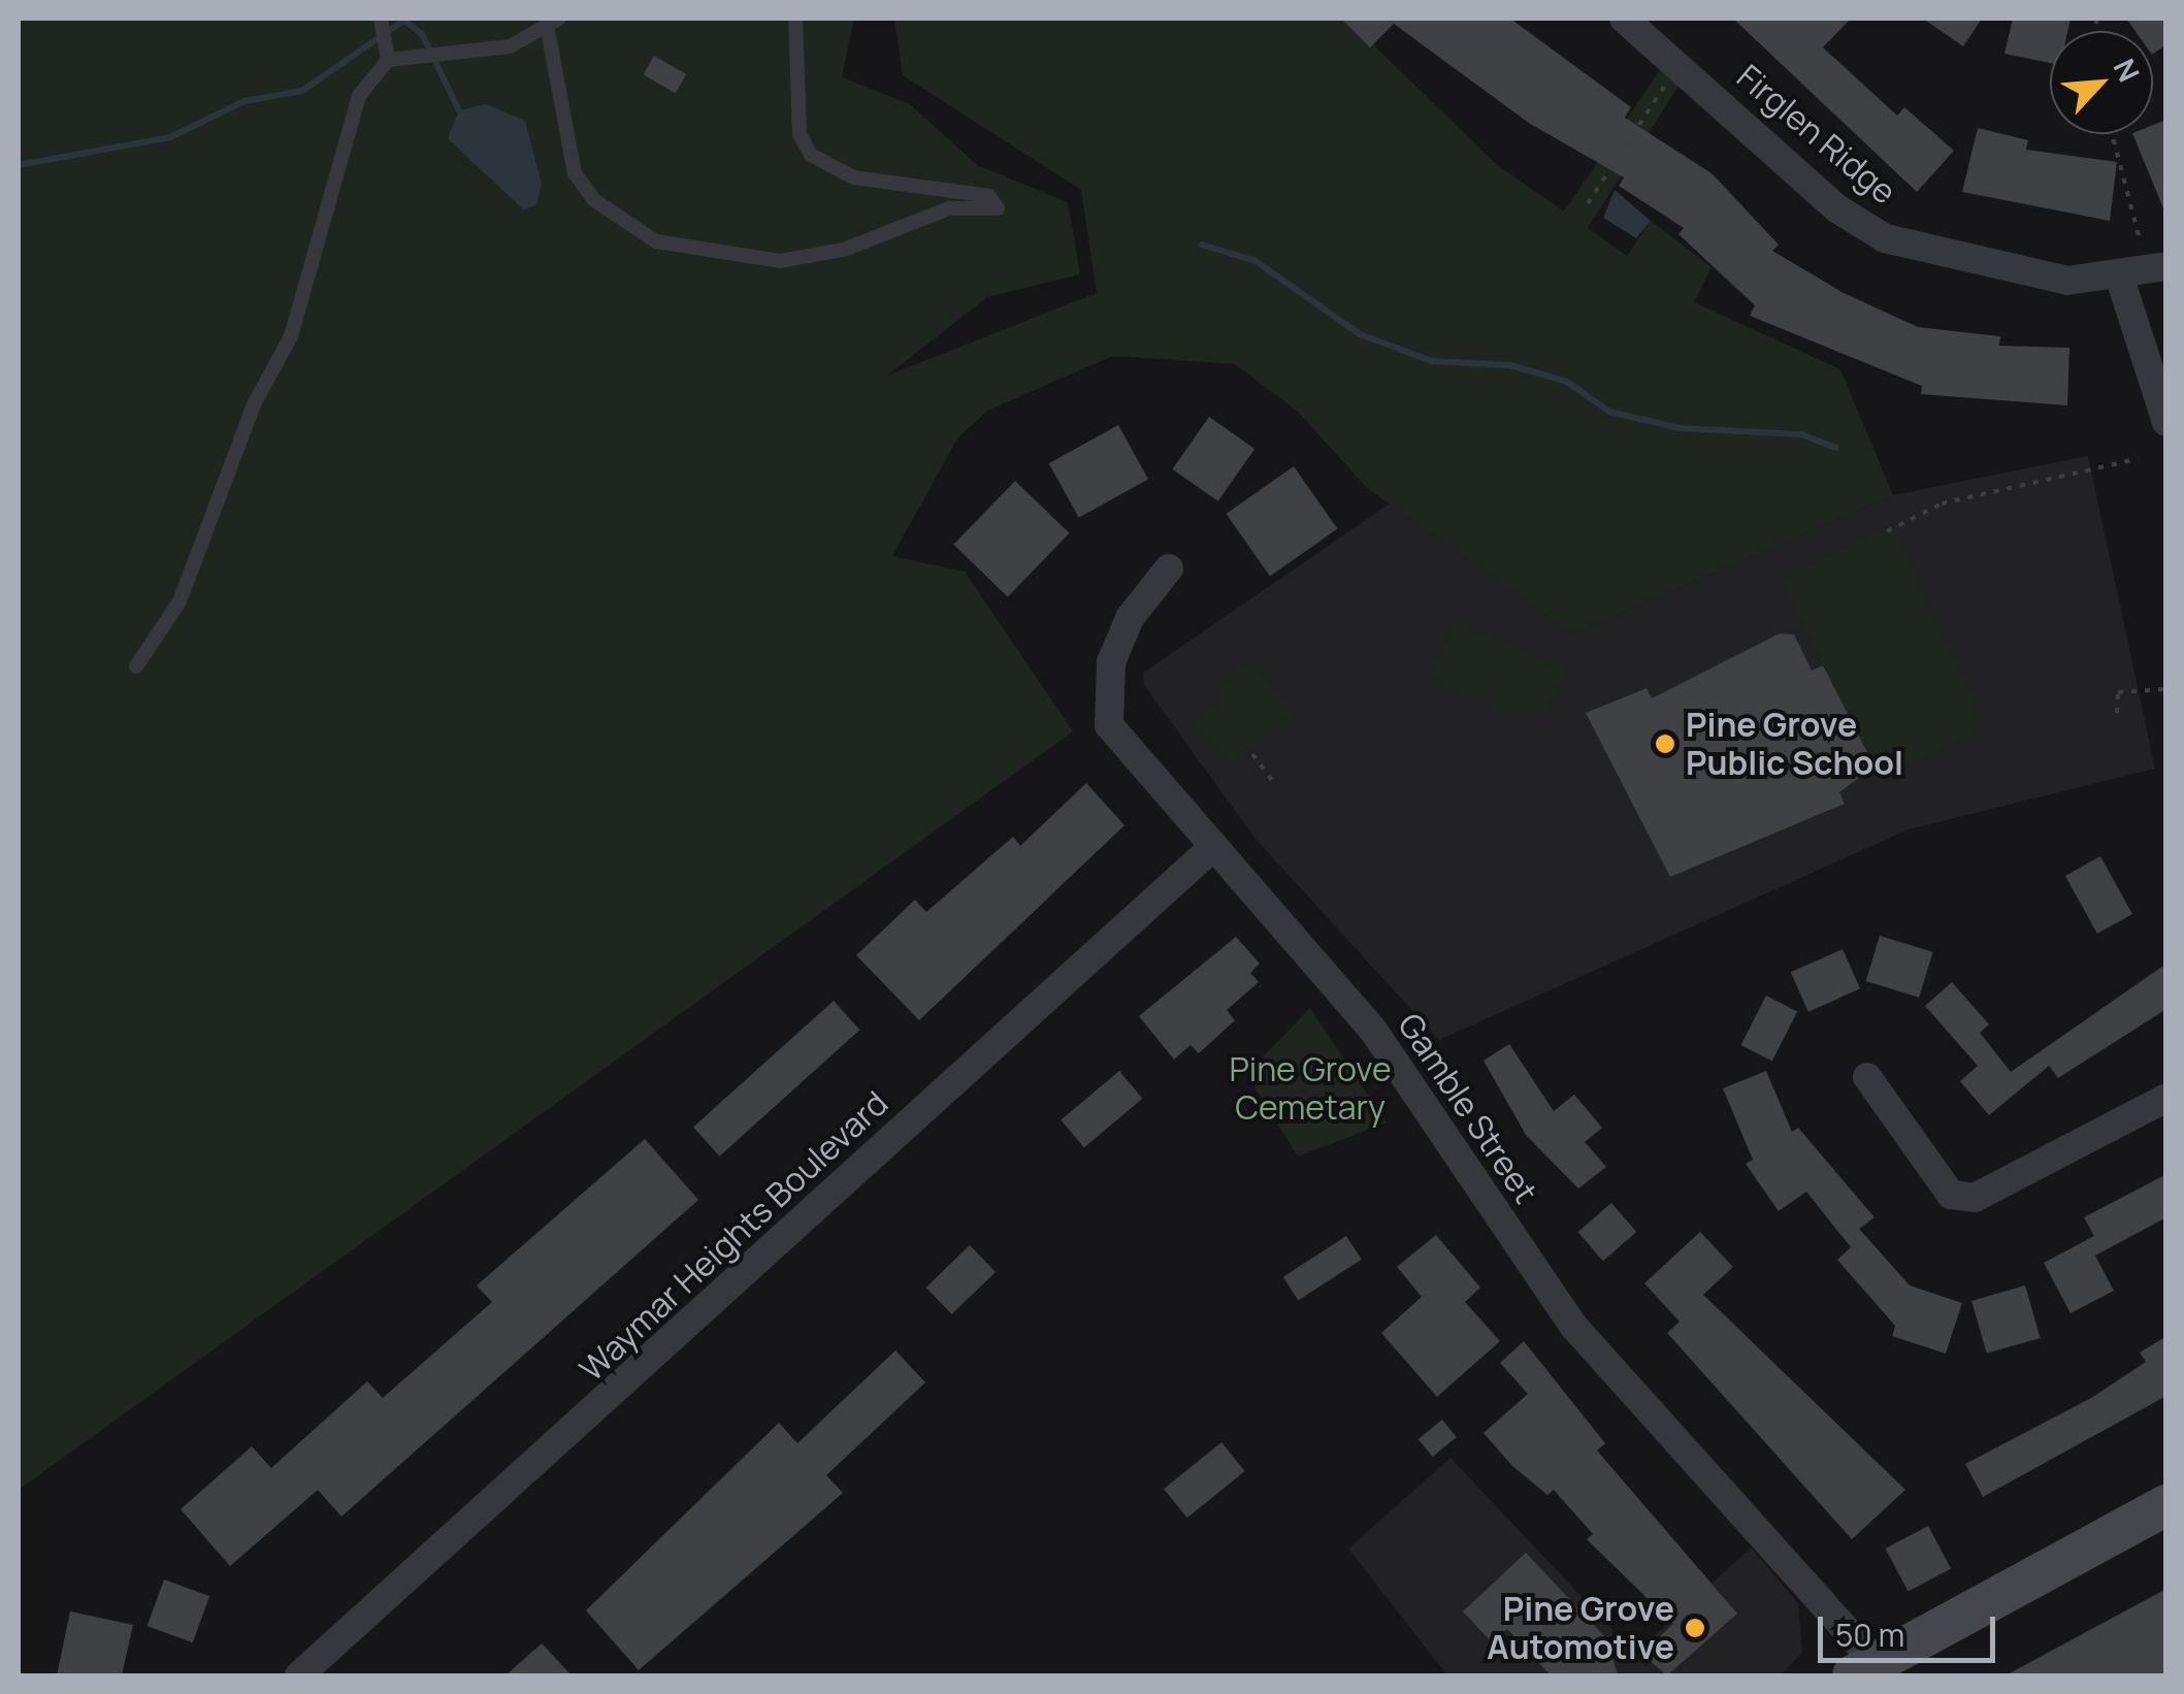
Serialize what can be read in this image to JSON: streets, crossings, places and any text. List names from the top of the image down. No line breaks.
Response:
{"streets":{"street":["Firglen Ridge","Gamble Street","Waymar Heights Boulevard"]},"crossings":[["Gamble Street","Waymar Heights Boulevard"]],"parks":["Pine Grove Cemetary"],"places":["Pine Grove Public School","Pine Grove Automotive"],"scale_bar":"50 m","north":"top right"}
